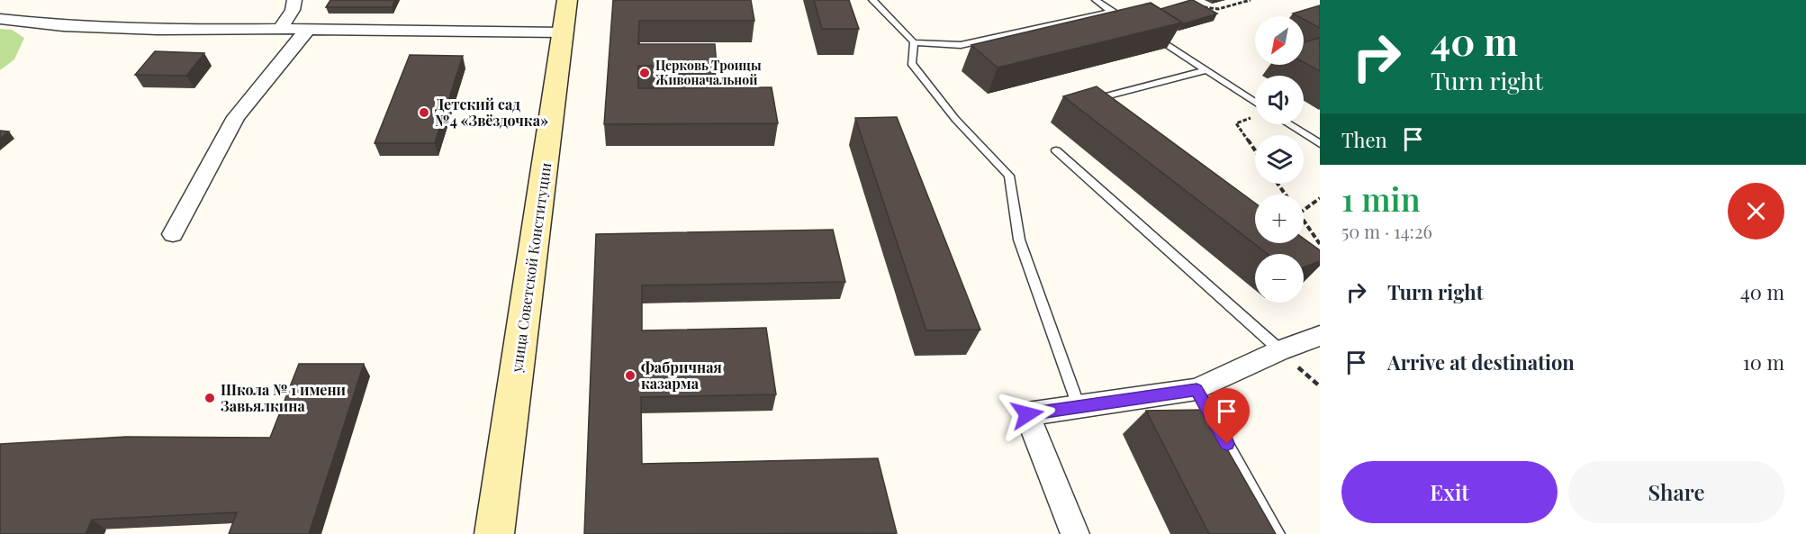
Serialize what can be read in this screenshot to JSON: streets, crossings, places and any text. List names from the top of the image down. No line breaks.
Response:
{"streets":{"street":["улица Советской Конституции"]},"places":["Церковь Троицы Живоначальной","Детский сад №4 «Звёздочка»","Фабричная казарма","Школа № 1 имени Завьялкина"],"north":"bottom left","page":{"turn":["40 m","Turn right"],"map_buttons":["+","−"],"then":"Then","heading":["1 min","50 m · 14:26"],"list":[{"name":"Turn right","value":"40 m"},{"name":"Arrive at destination","value":"10 m"}],"buttons":["Exit","Share"]}}
